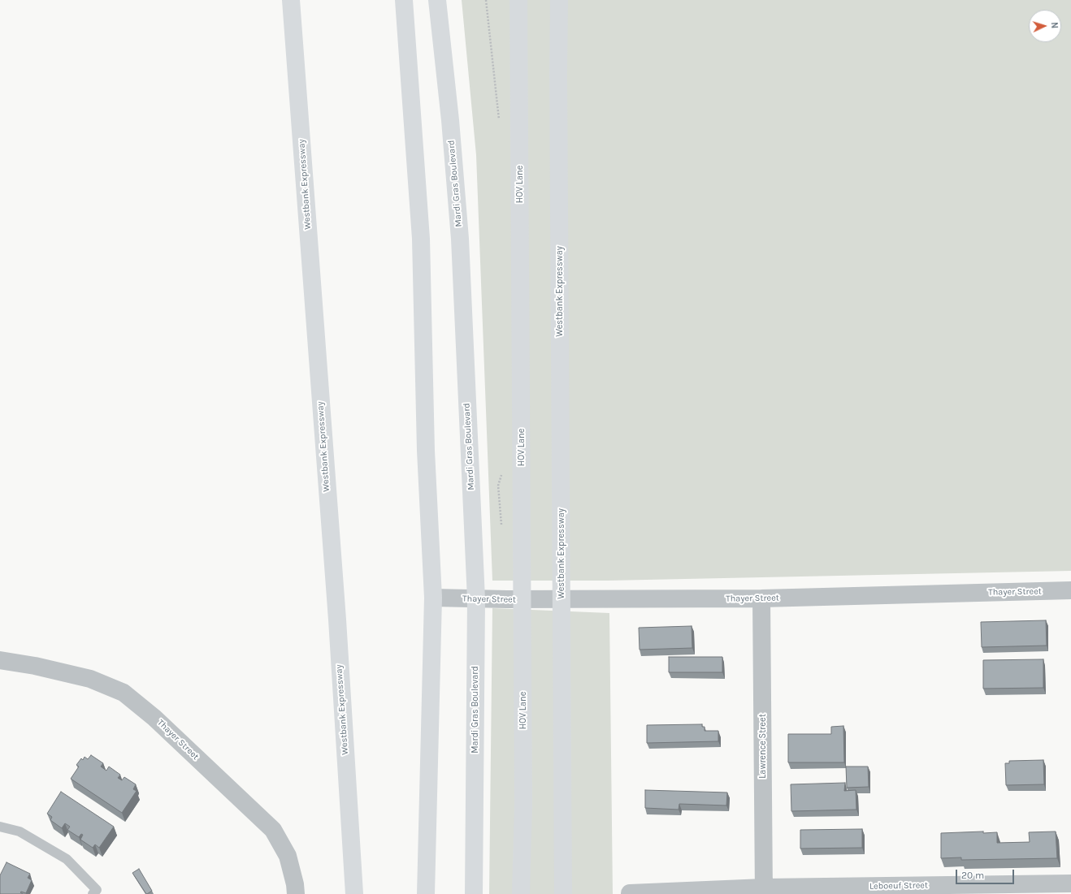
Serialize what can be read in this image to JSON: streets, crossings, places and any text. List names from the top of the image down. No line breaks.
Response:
{"streets":{"main road":["Mardi Gras Boulevard","Westbank Expressway","HOV Lane"],"street":["Thayer Street","Lawrence Street","Leboeuf Street"]},"crossings":[["Mardi Gras Boulevard","Thayer Street"],["Thayer Street","Lawrence Street"],["Lawrence Street","Leboeuf Street"]],"scale_bar":"20 m","north":"right"}
